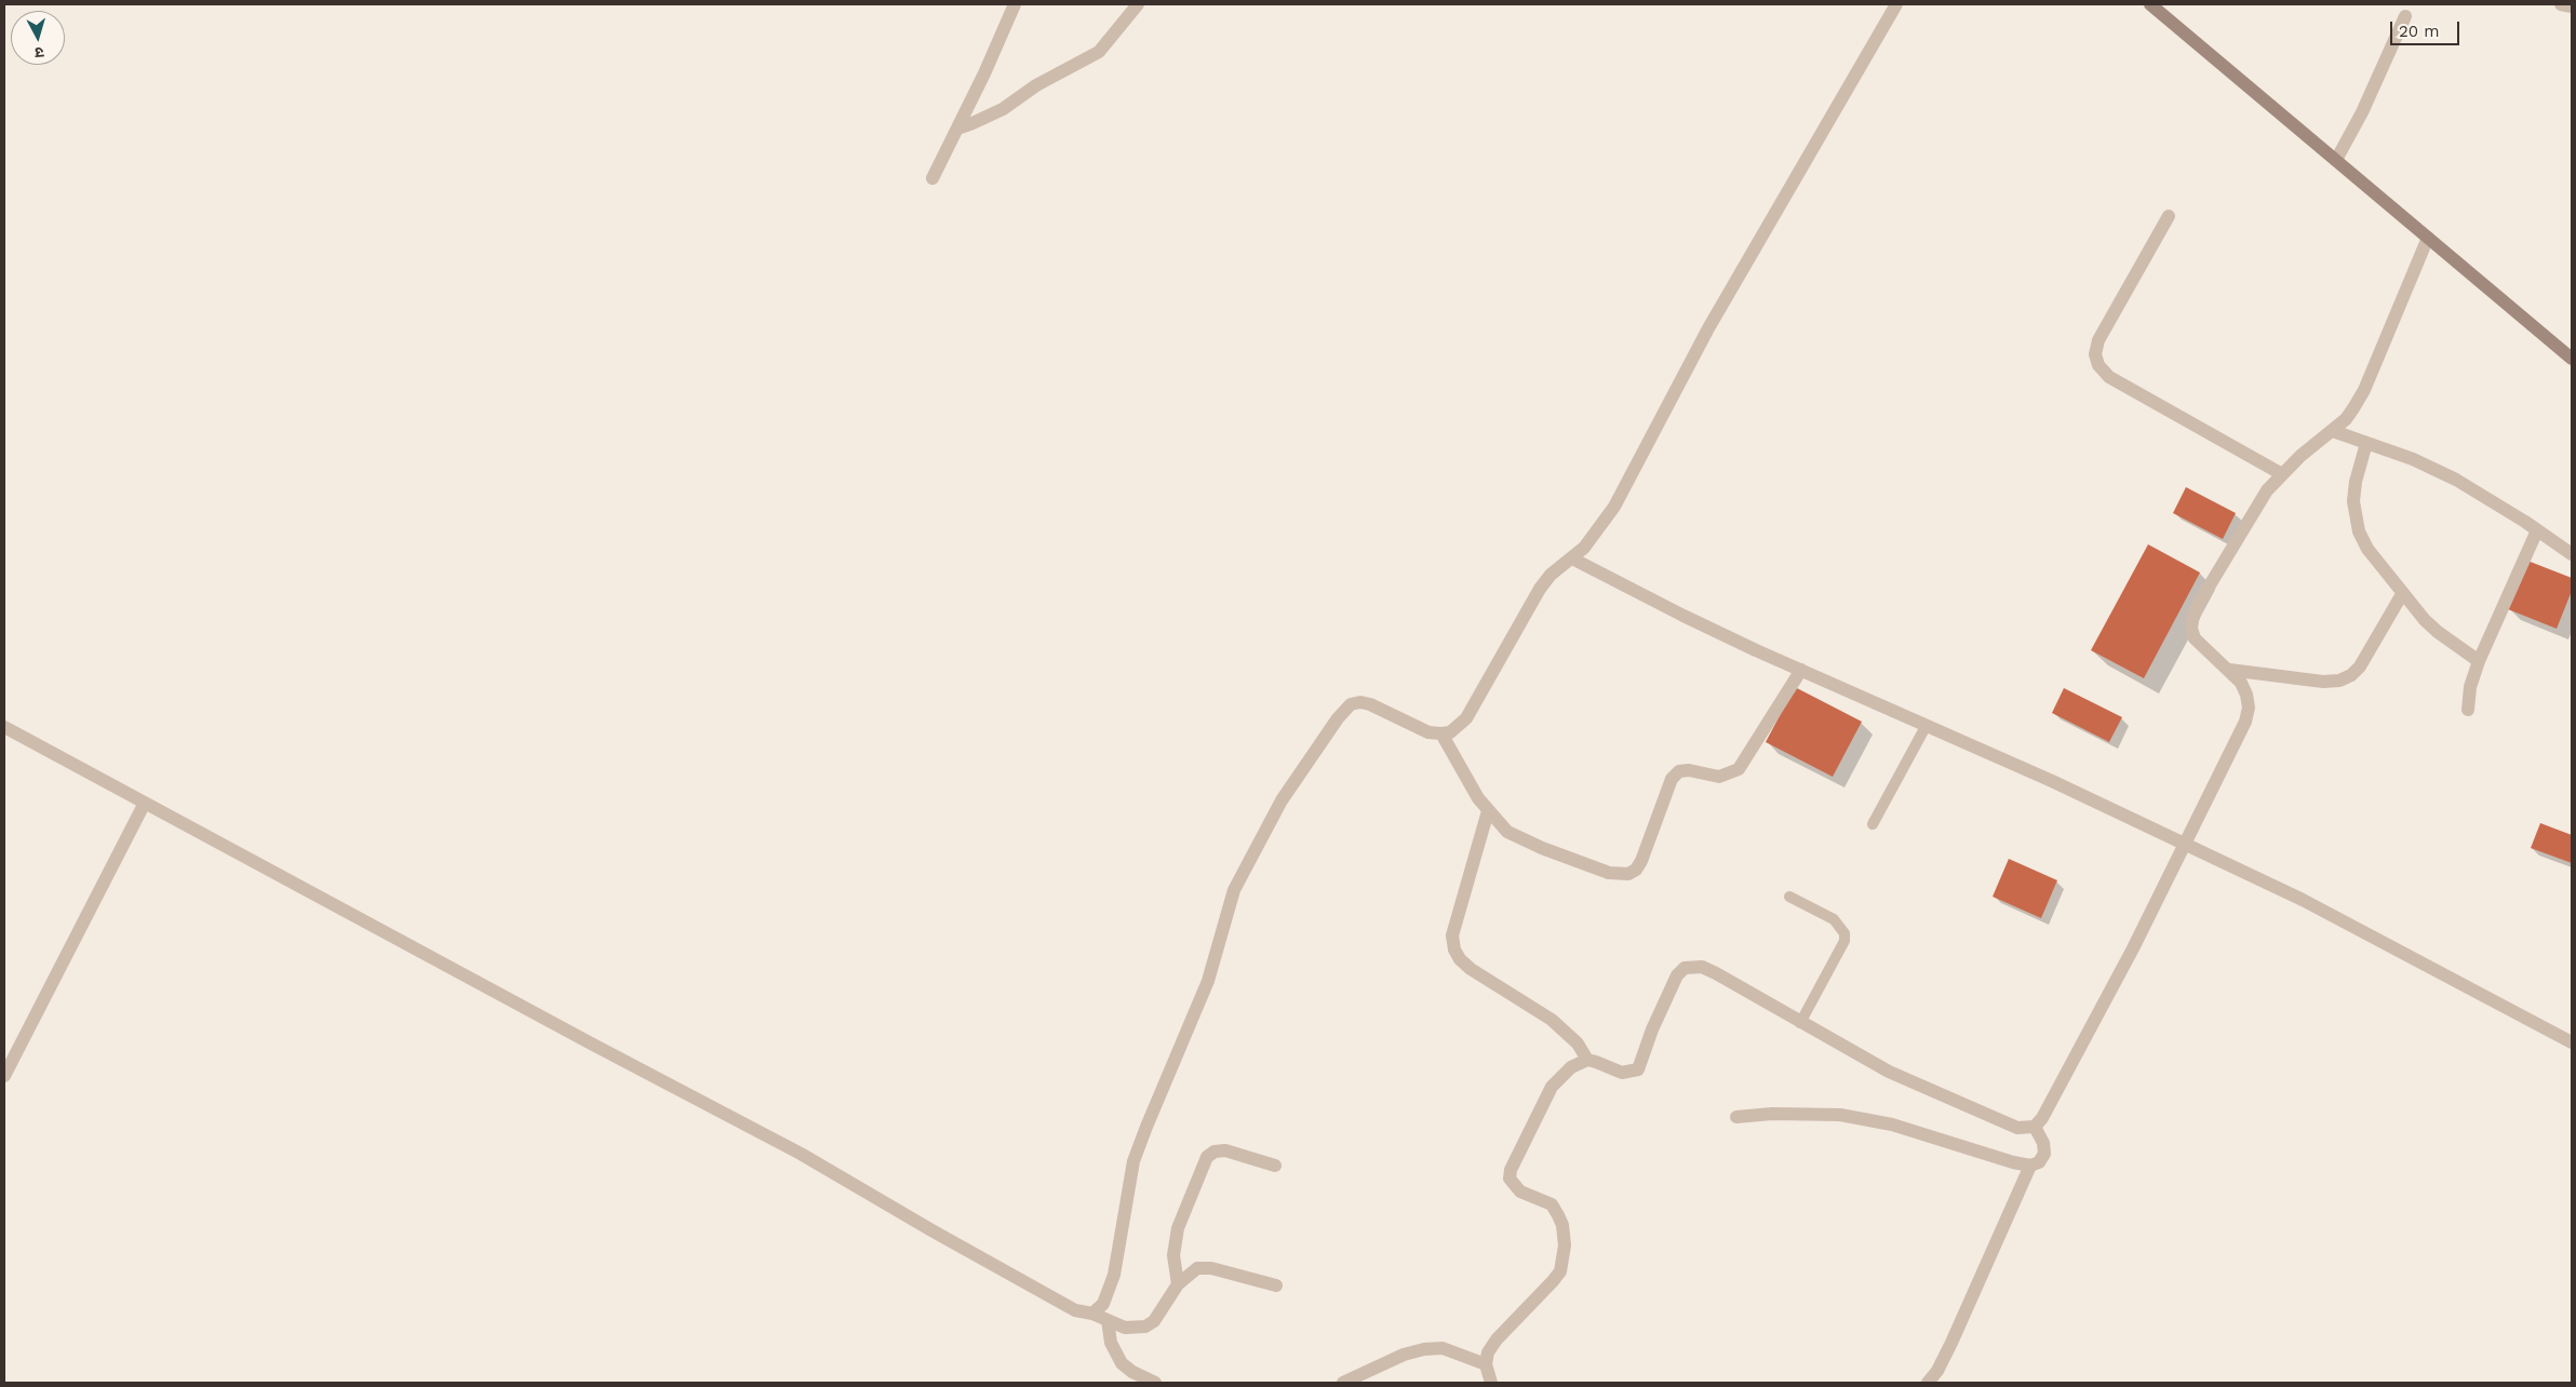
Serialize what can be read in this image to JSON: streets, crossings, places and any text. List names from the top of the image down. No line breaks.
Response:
{"scale_bar":"20 m","north":"bottom"}
